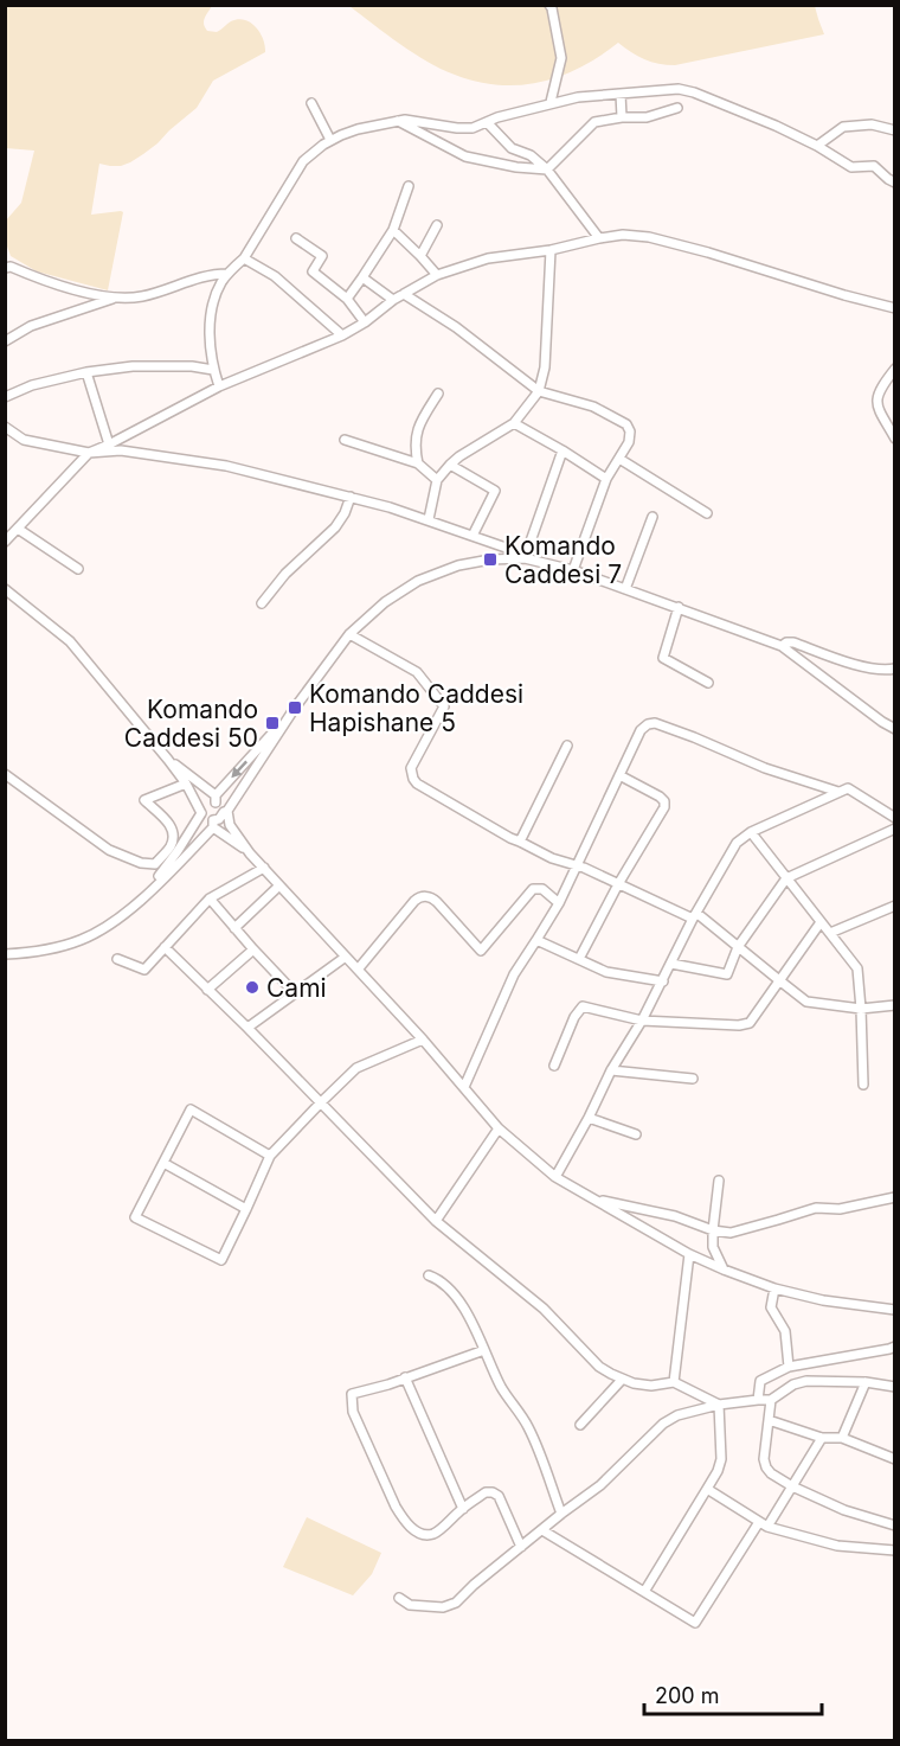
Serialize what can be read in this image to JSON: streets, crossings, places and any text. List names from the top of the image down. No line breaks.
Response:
{"places":{"transit":["Komando Caddesi 7","Komando Caddesi Hapishane 5","Komando Caddesi 50"],"other":["Cami"]},"scale_bar":"200 m"}
